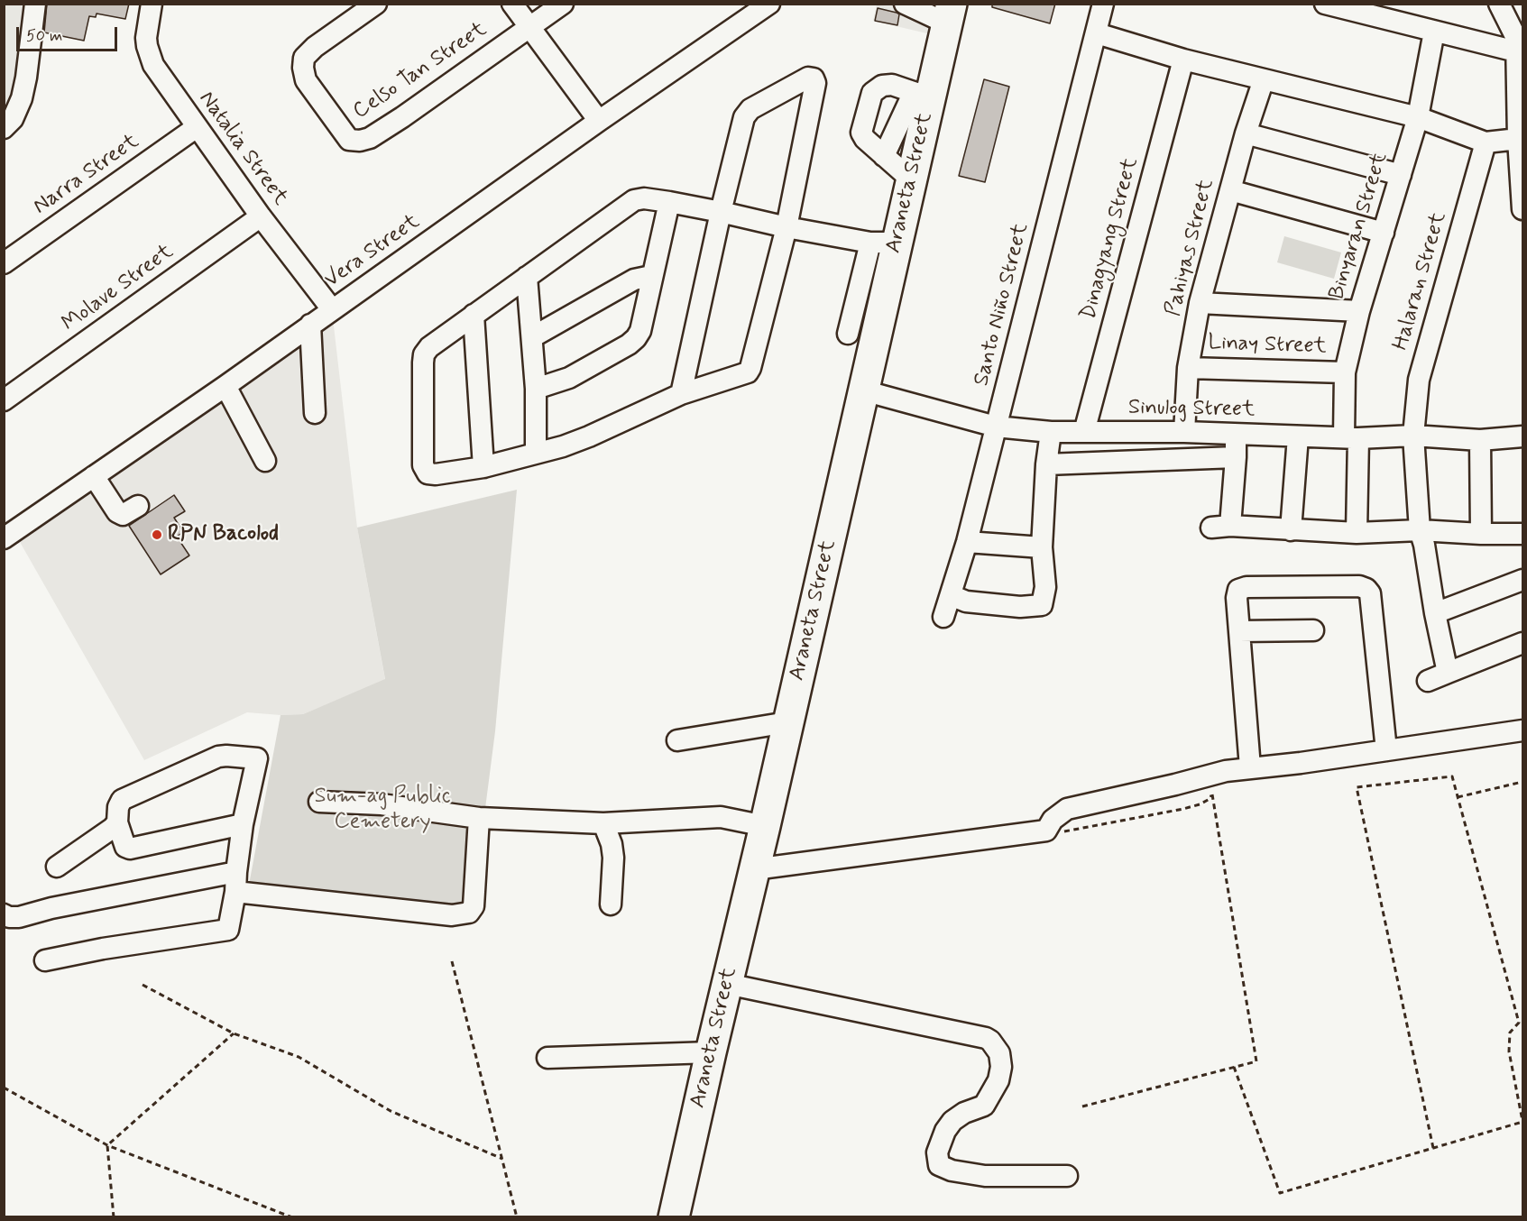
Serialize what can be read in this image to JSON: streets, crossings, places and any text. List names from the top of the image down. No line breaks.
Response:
{"streets":{"highway":["Araneta Street"],"street":["Celso Tan Street","Natalia Street","Narra Street","Binyaran Street","Dinagyang Street","Pahiyas Street","Vera Street","Halaran Street","Molave Street","Santo Niño Street","Linay Street","Sinulog Street"]},"crossings":[["Natalia Street","Narra Street"],["Natalia Street","Vera Street"],["Natalia Street","Molave Street"],["Araneta Street","Sinulog Street"],["Binyaran Street","Linay Street"],["Binyaran Street","Sinulog Street"],["Dinagyang Street","Sinulog Street"],["Pahiyas Street","Linay Street"],["Pahiyas Street","Sinulog Street"],["Halaran Street","Sinulog Street"],["Santo Niño Street","Sinulog Street"]],"parks":["Sum-ag Public Cemetery"],"places":["RPN Bacolod"],"scale_bar":"50 m"}
